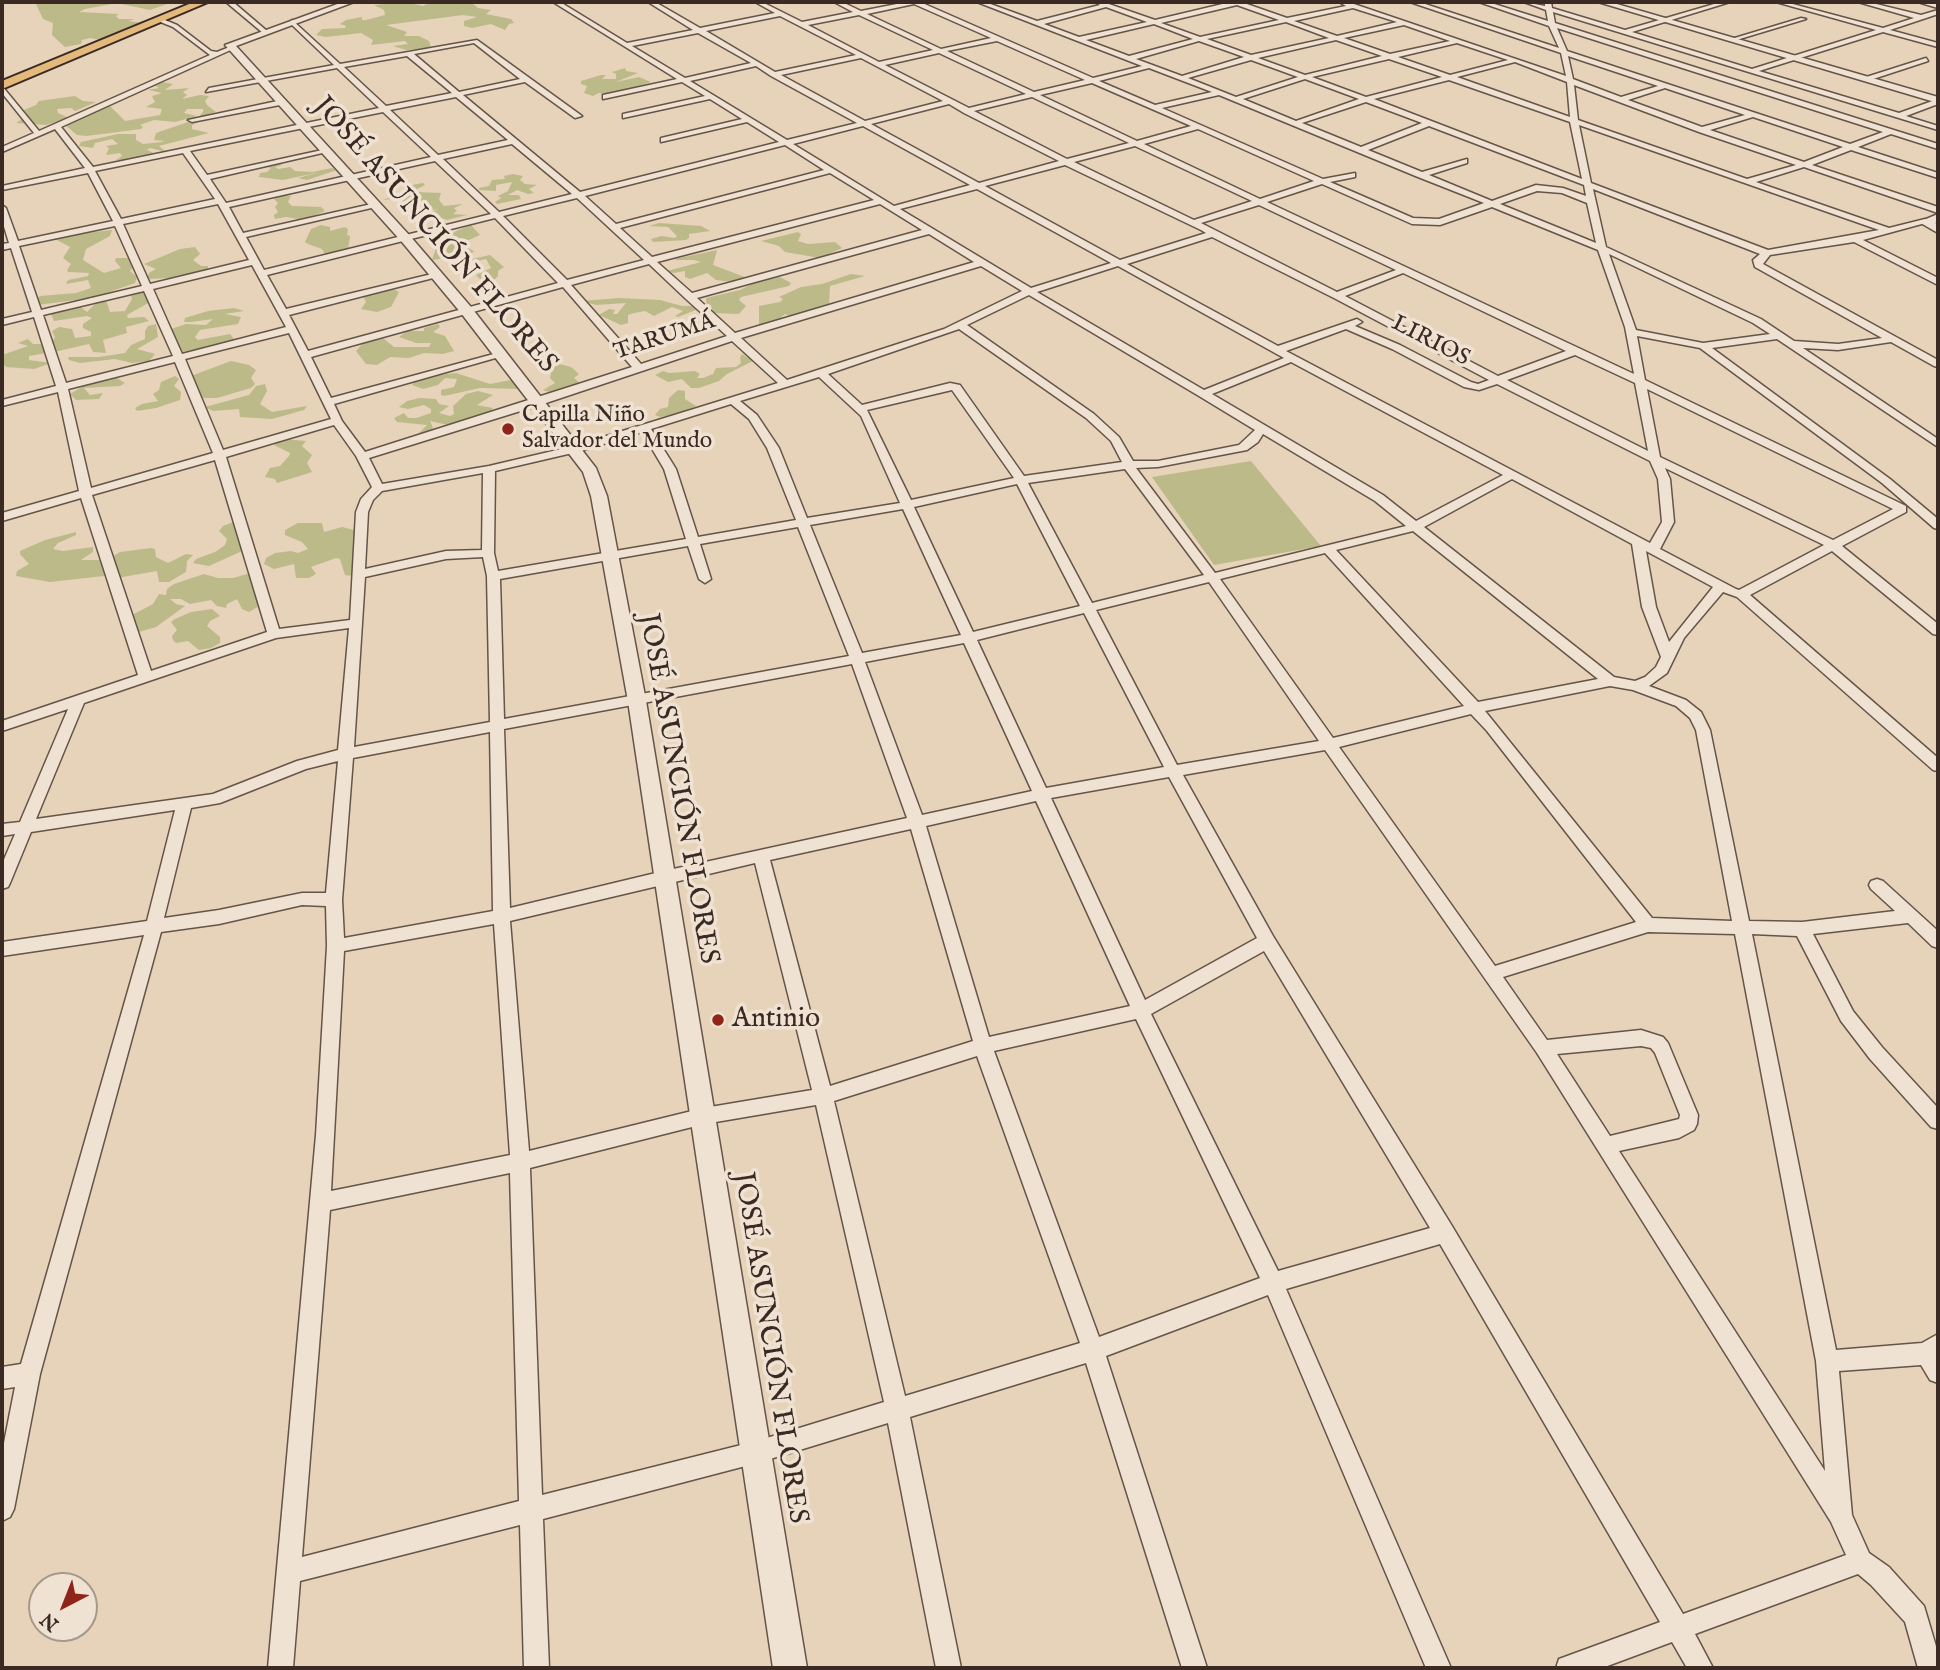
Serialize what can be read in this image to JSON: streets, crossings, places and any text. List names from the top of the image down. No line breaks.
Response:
{"streets":{"street":["JOSÉ ASUNCIÓN FLORES","TARUMÁ","LIRIOS"]},"crossings":[["JOSÉ ASUNCIÓN FLORES","TARUMÁ"]],"places":["Capilla Niño Salvador del Mundo","Antinio"],"north":"bottom left"}
